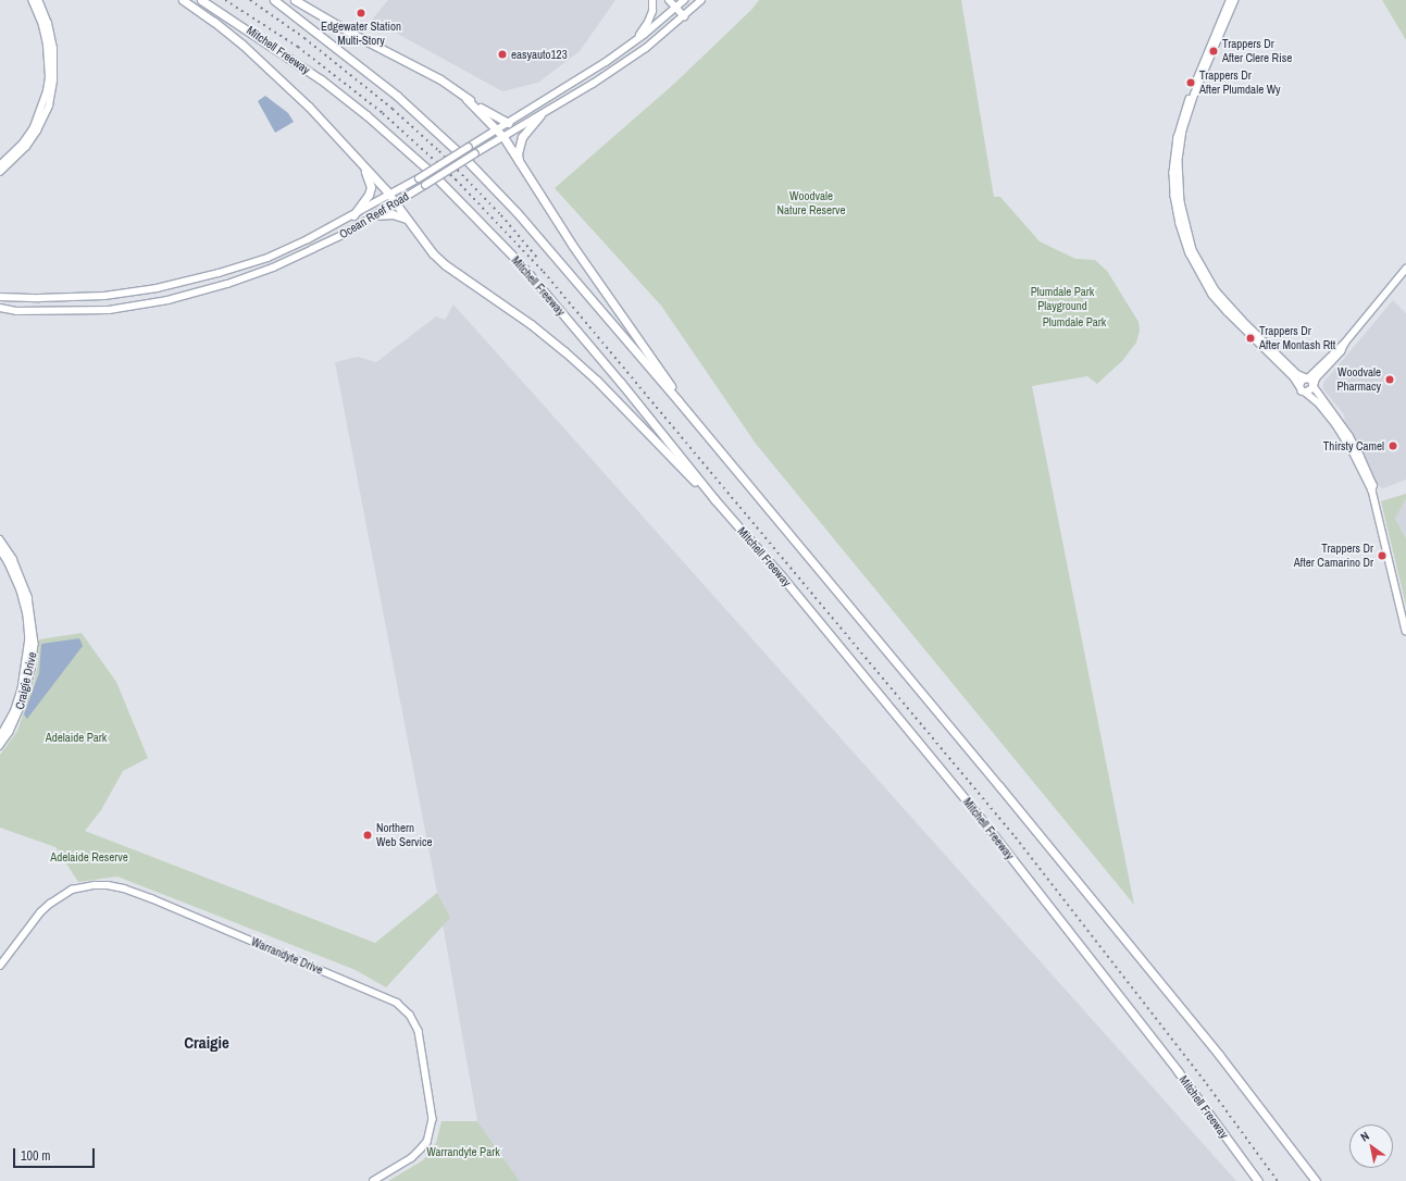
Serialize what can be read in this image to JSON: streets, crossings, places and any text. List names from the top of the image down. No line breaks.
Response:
{"streets":{"highway":["Mitchell Freeway"],"main road":["Ocean Reef Road","Craigie Drive","Warrandyte Drive"]},"districts":["Craigie"],"parks":["Woodvale Nature Reserve","Plumdale Park Playground","Plumdale Park","Adelaide Park","Adelaide Reserve","Warrandyte Park"],"places":["Edgewater Station Multi-Story","Trappers Dr After Clere Rise","easyauto123","Trappers Dr After Plumdale Wy","Trappers Dr After Montash Rtt","Woodvale Pharmacy","Thirsty Camel","Trappers Dr After Camarino Dr","Northern Web Service"],"scale_bar":"100 m","north":"top left"}
